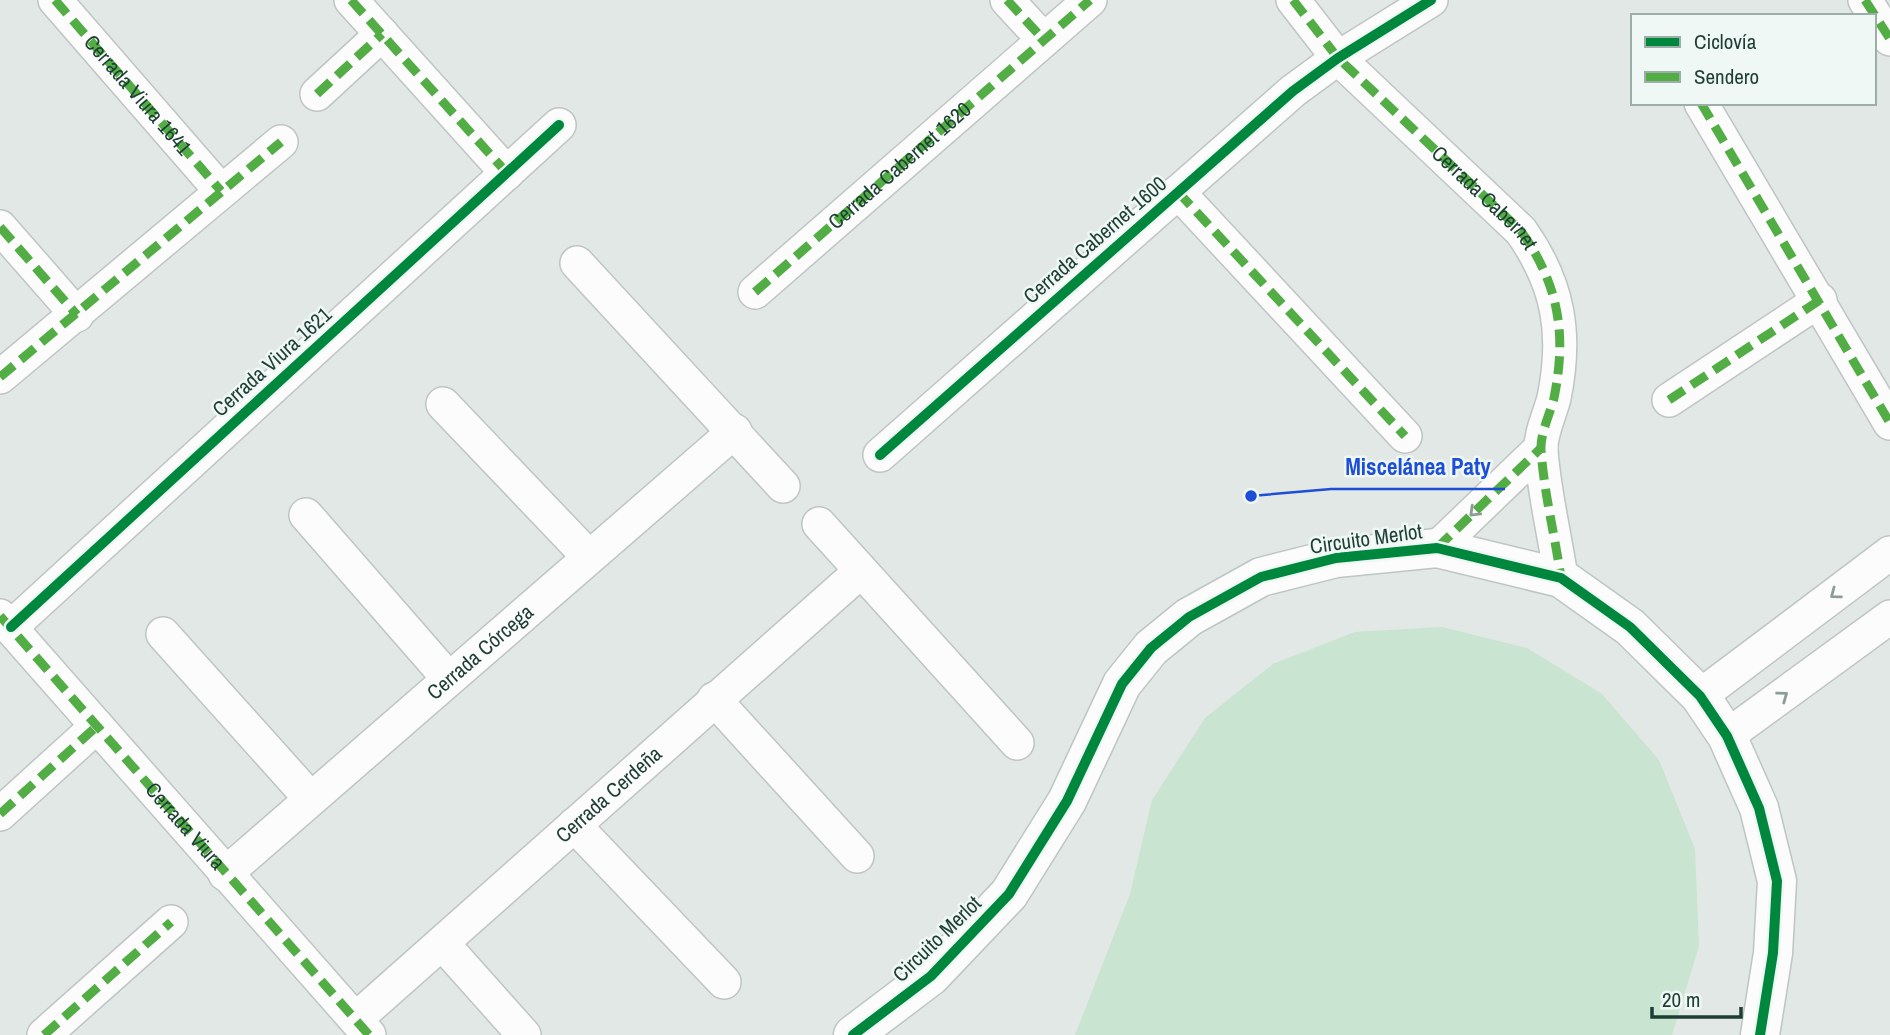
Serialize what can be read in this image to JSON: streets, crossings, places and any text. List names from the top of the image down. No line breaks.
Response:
{"streets":{"street":["Cerrada Viura 1641","Cerrada Cabernet 1620","Cerrada Cabernet","Cerrada Cabernet 1600","Cerrada Viura 1621","Circuito Merlot","Cerrada Córcega","Cerrada Cerdeña","Cerrada Viura"]},"crossings":[["Cerrada Cabernet","Cerrada Cabernet 1600"],["Cerrada Cabernet","Circuito Merlot"],["Cerrada Viura 1621","Cerrada Viura"],["Cerrada Córcega","Cerrada Viura"],["Cerrada Cerdeña","Cerrada Viura"]],"places":["Miscelánea Paty"],"legend":["Ciclovía","Sendero"],"scale_bar":"20 m"}
